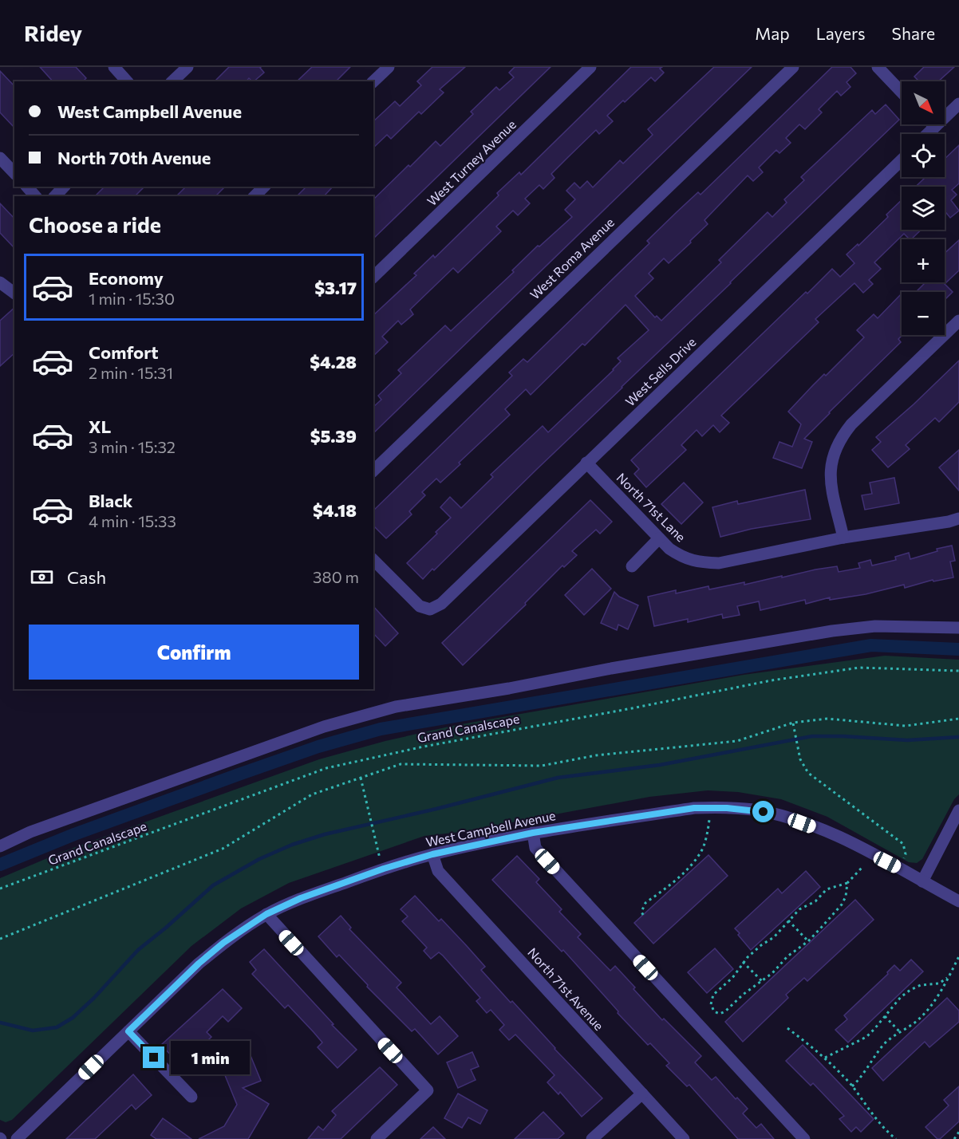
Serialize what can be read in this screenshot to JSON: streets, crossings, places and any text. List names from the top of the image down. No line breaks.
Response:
{"streets":{"street":["West Turney Avenue","West Roma Avenue","West Sells Drive","North 71st Lane","West Campbell Avenue","North 71st Avenue"],"path":["Grand Canalscape"]},"crossings":[["West Sells Drive","North 71st Lane"],["West Campbell Avenue","North 71st Avenue"]],"north":"bottom right","page":{"header":"Ridey","nav":["Map","Layers","Share"],"map_buttons":["+","−"],"banner":["West Campbell Avenue","North 70th Avenue"],"heading":"Choose a ride","list":[{"name":"Economy","note":"1 min · 15:30","value":"$3.17"},{"name":"Comfort","note":"2 min · 15:31","value":"$4.28"},{"name":"XL","note":"3 min · 15:32","value":"$5.39"},{"name":"Black","note":"4 min · 15:33","value":"$4.18"}],"pay":["Cash","380 m"],"buttons":"Confirm","bubble":"1 min"}}
